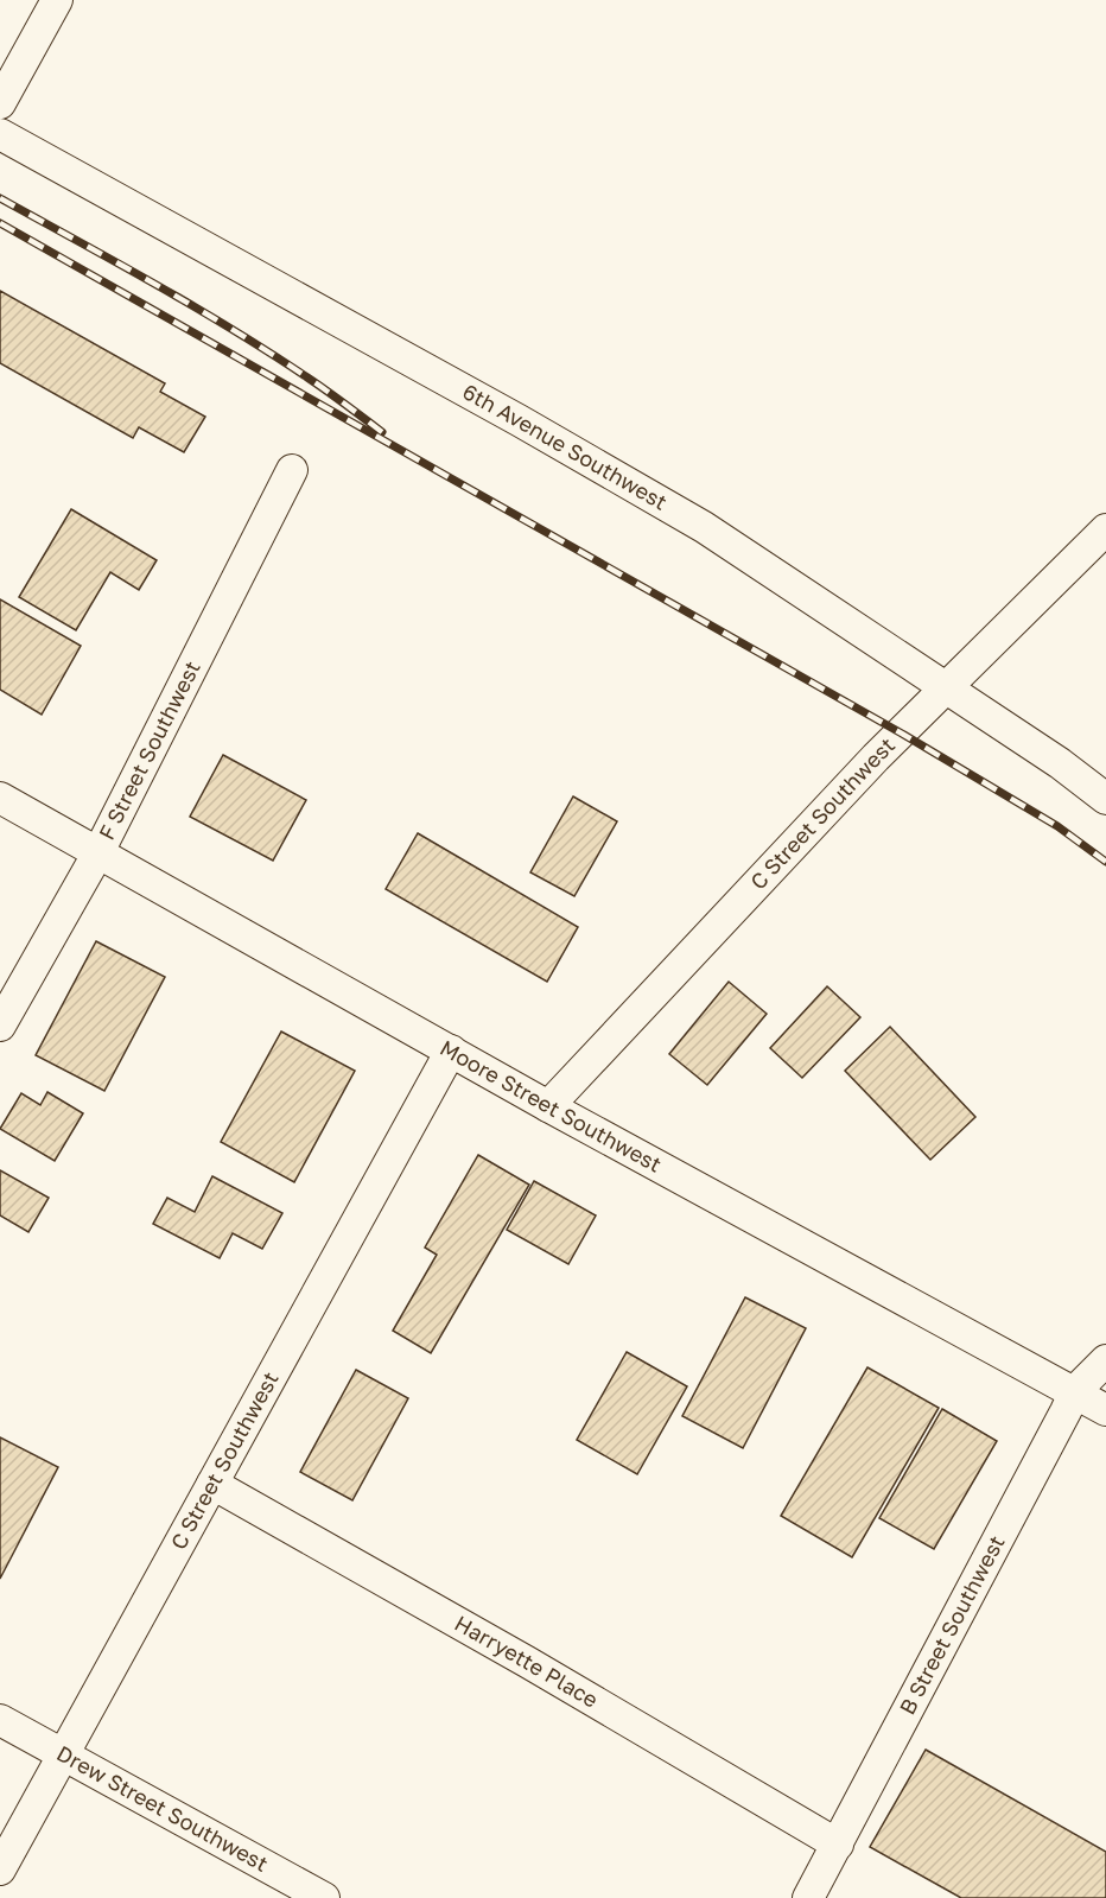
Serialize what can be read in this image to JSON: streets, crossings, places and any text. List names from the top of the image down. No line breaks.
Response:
{"streets":{"street":["6th Avenue Southwest","F Street Southwest","C Street Southwest","Moore Street Southwest","B Street Southwest","Harryette Place","Drew Street Southwest"]},"crossings":[["6th Avenue Southwest","C Street Southwest"],["F Street Southwest","Moore Street Southwest"],["C Street Southwest","Moore Street Southwest"],["C Street Southwest","Harryette Place"],["C Street Southwest","Drew Street Southwest"],["Moore Street Southwest","B Street Southwest"],["B Street Southwest","Harryette Place"]]}
